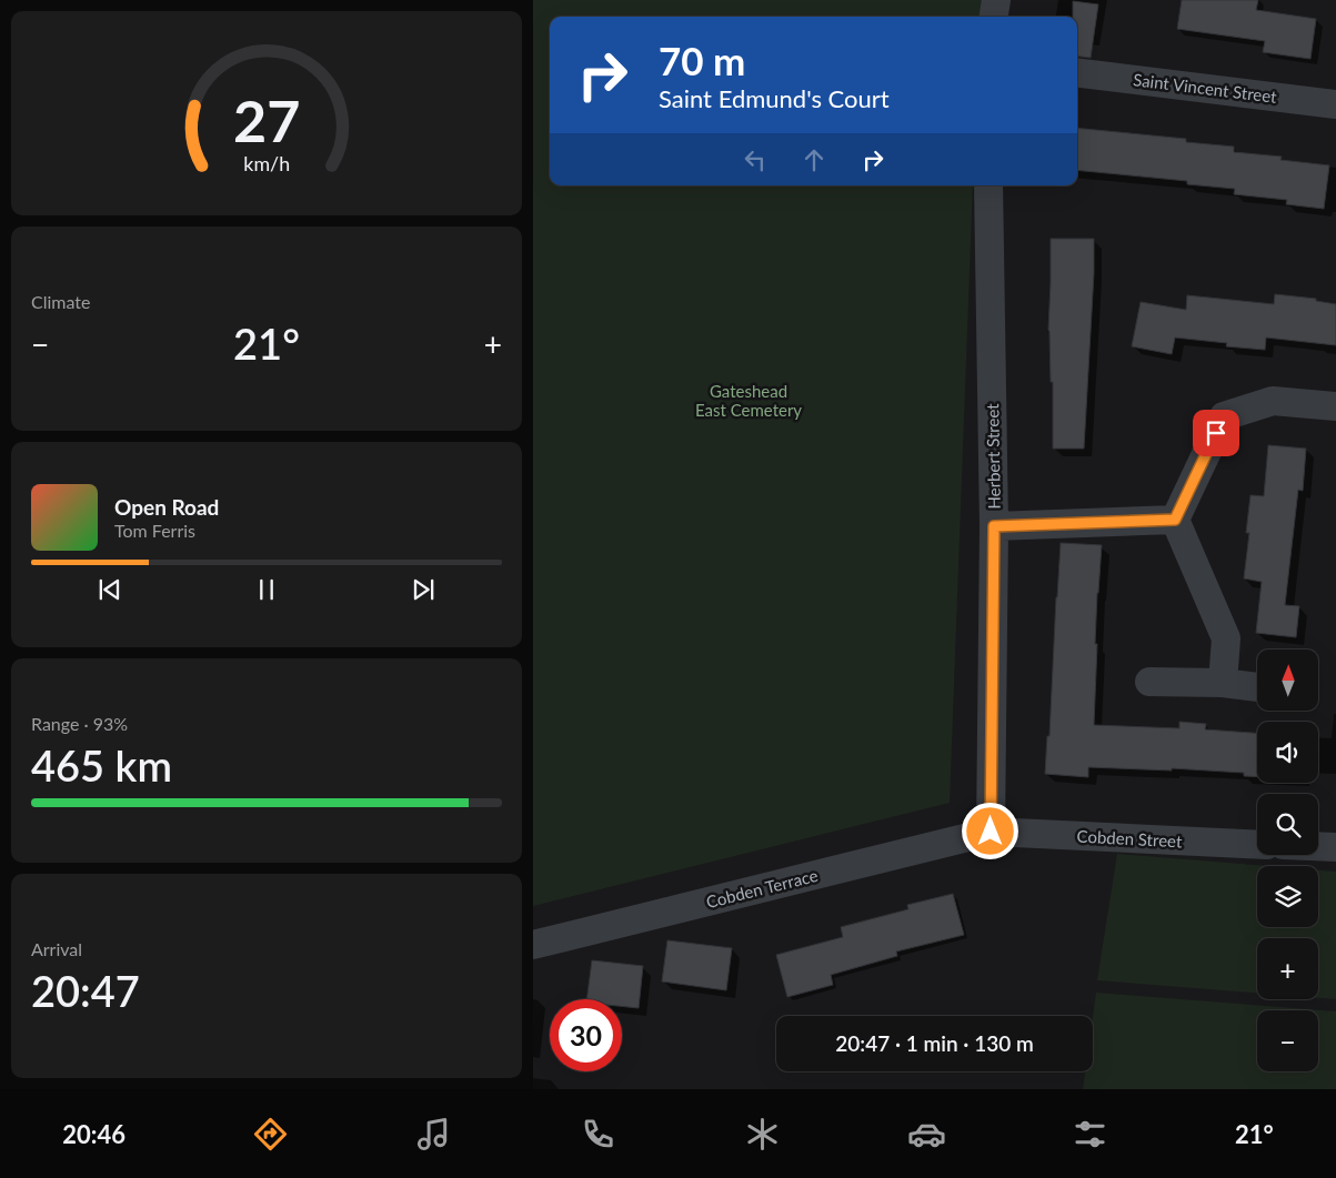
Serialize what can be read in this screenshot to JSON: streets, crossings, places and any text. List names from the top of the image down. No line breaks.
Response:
{"streets":{"street":["Saint Vincent Street","Herbert Street","Cobden Street","Cobden Terrace"]},"crossings":[["Herbert Street","Cobden Street"],["Herbert Street","Cobden Terrace"],["Cobden Street","Cobden Terrace"]],"parks":["Gateshead East Cemetery"],"north":"top","page":{"turn":["70 m","Saint Edmund's Court"],"tile":["Climate",["Range · 93%","465 km"],["Arrival","20:47"]],"heat":["−","21°","+"],"song":["Open Road","Tom Ferris"],"map_buttons":["+","−"],"limit":"30","trip":"20:47 · 1 min · 130 m","tabs":["20:46","21°"],"gauge":["27","km/h"]}}
